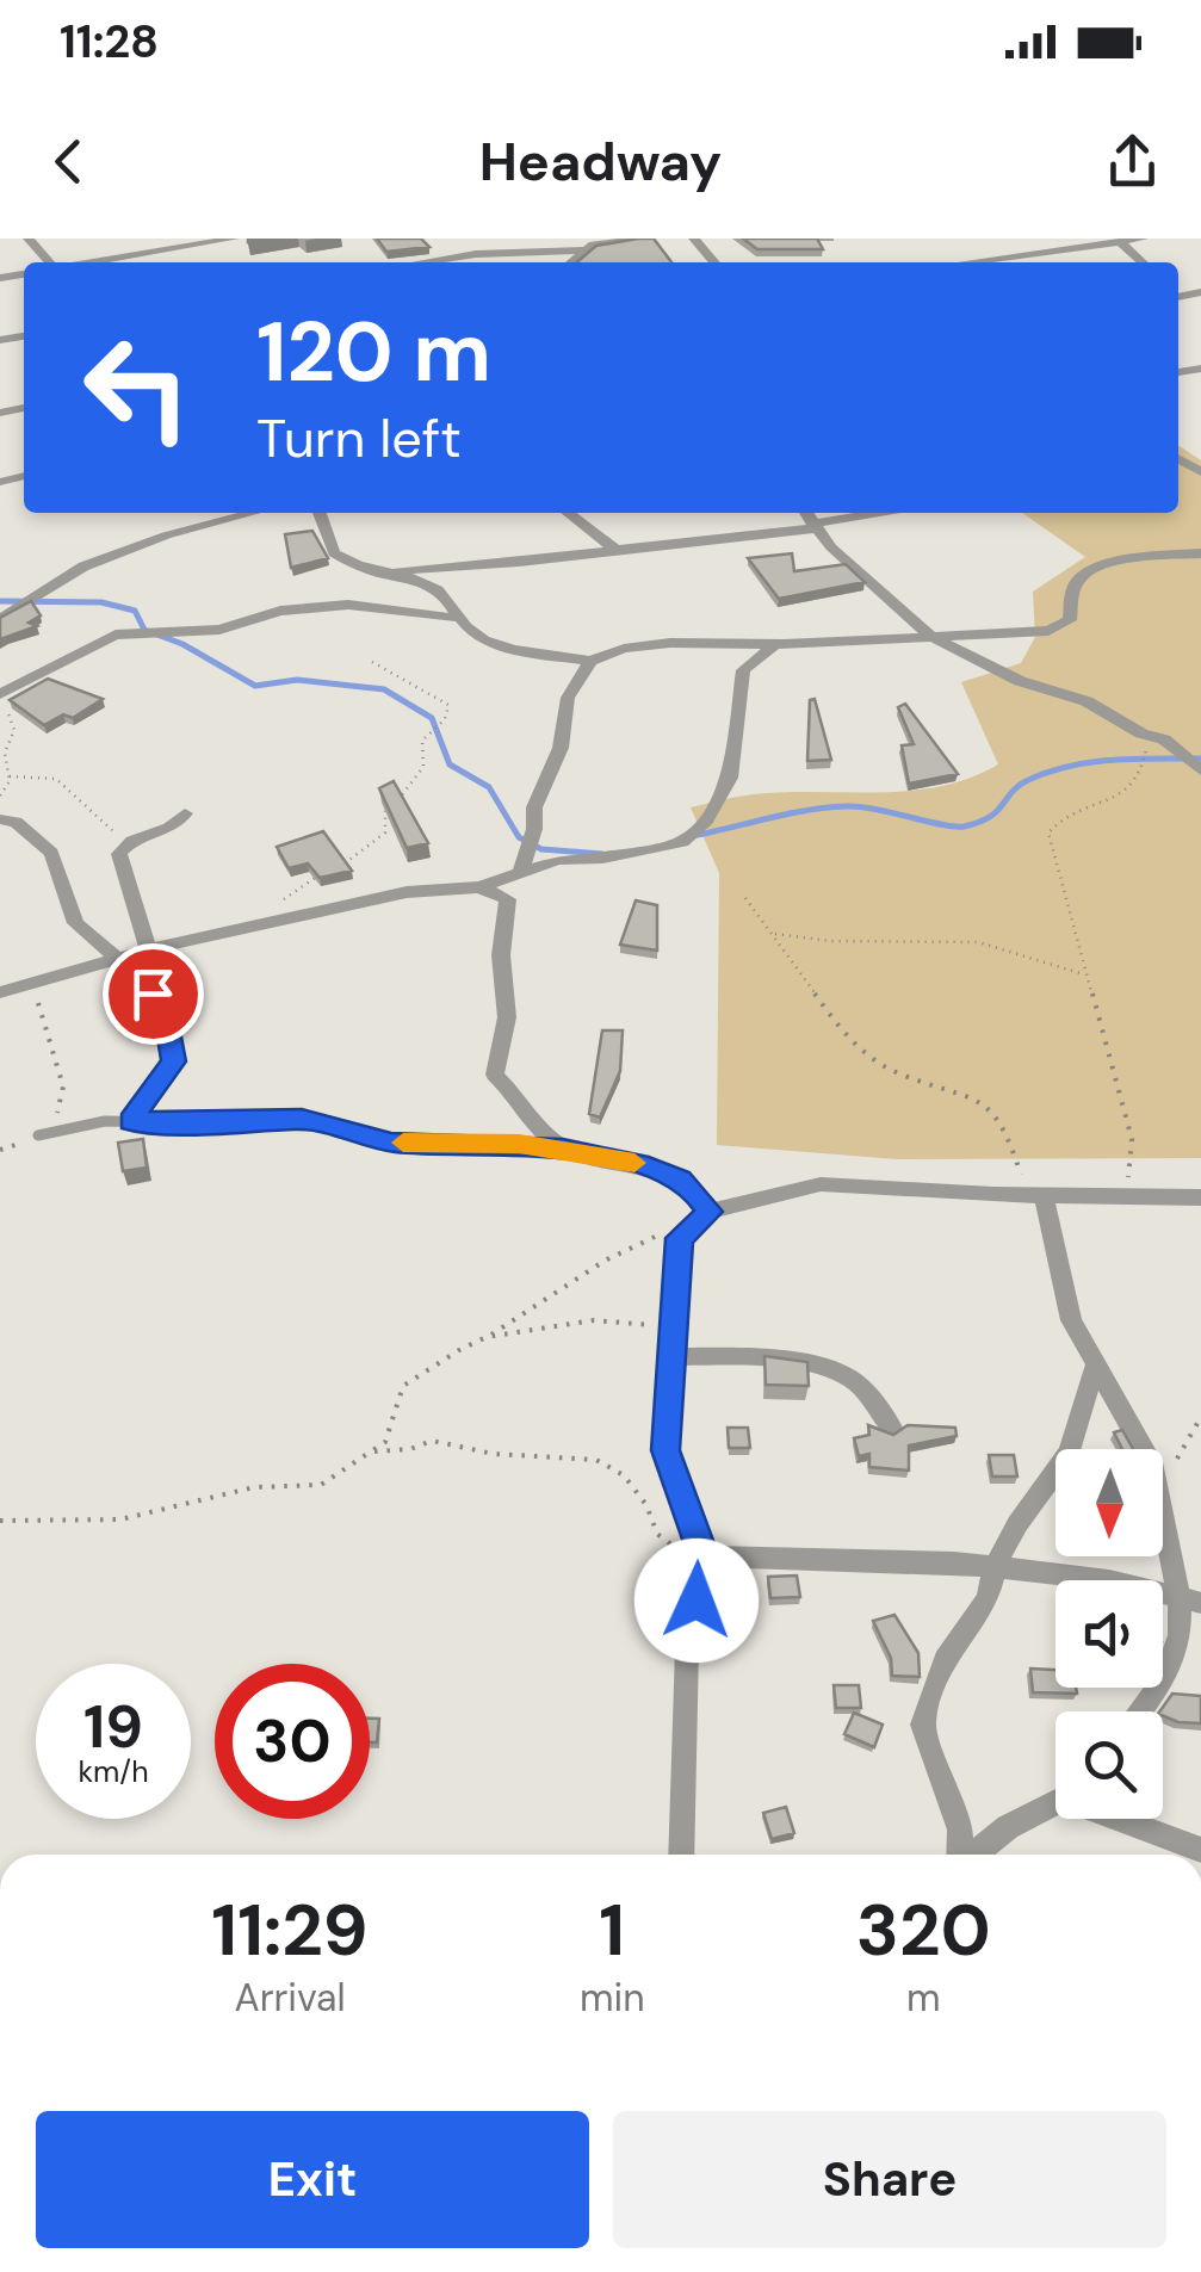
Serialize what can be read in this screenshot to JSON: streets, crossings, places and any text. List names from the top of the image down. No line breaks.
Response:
{"north":"bottom","page":{"status":"11:28","header":"Headway","turn":["120 m","Turn left"],"speed":"19 km/h","limit":"30","eta":["11:29","Arrival","1","min","320","m"],"buttons":["Exit","Share"]}}
